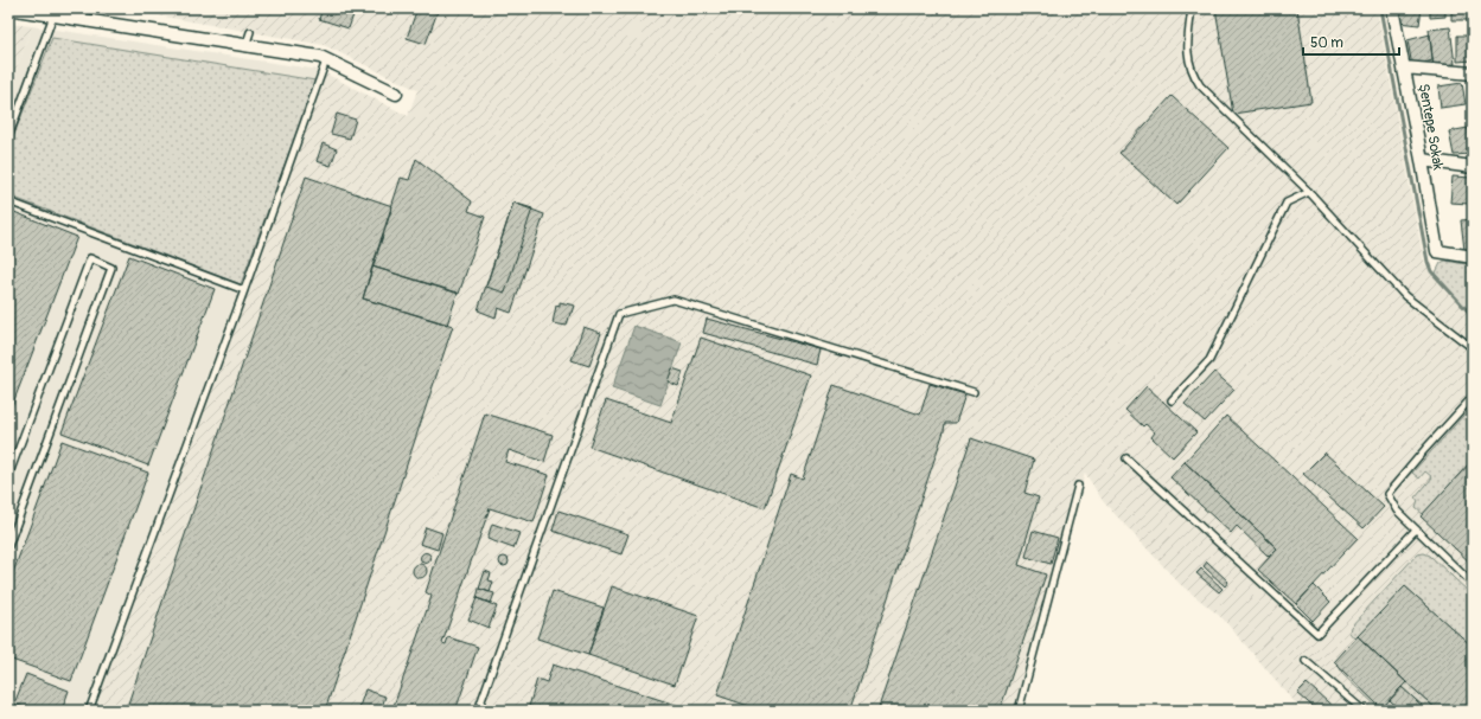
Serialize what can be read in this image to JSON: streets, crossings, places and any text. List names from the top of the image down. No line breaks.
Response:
{"streets":{"street":["Şentepe Sokak"]},"scale_bar":"50 m"}
